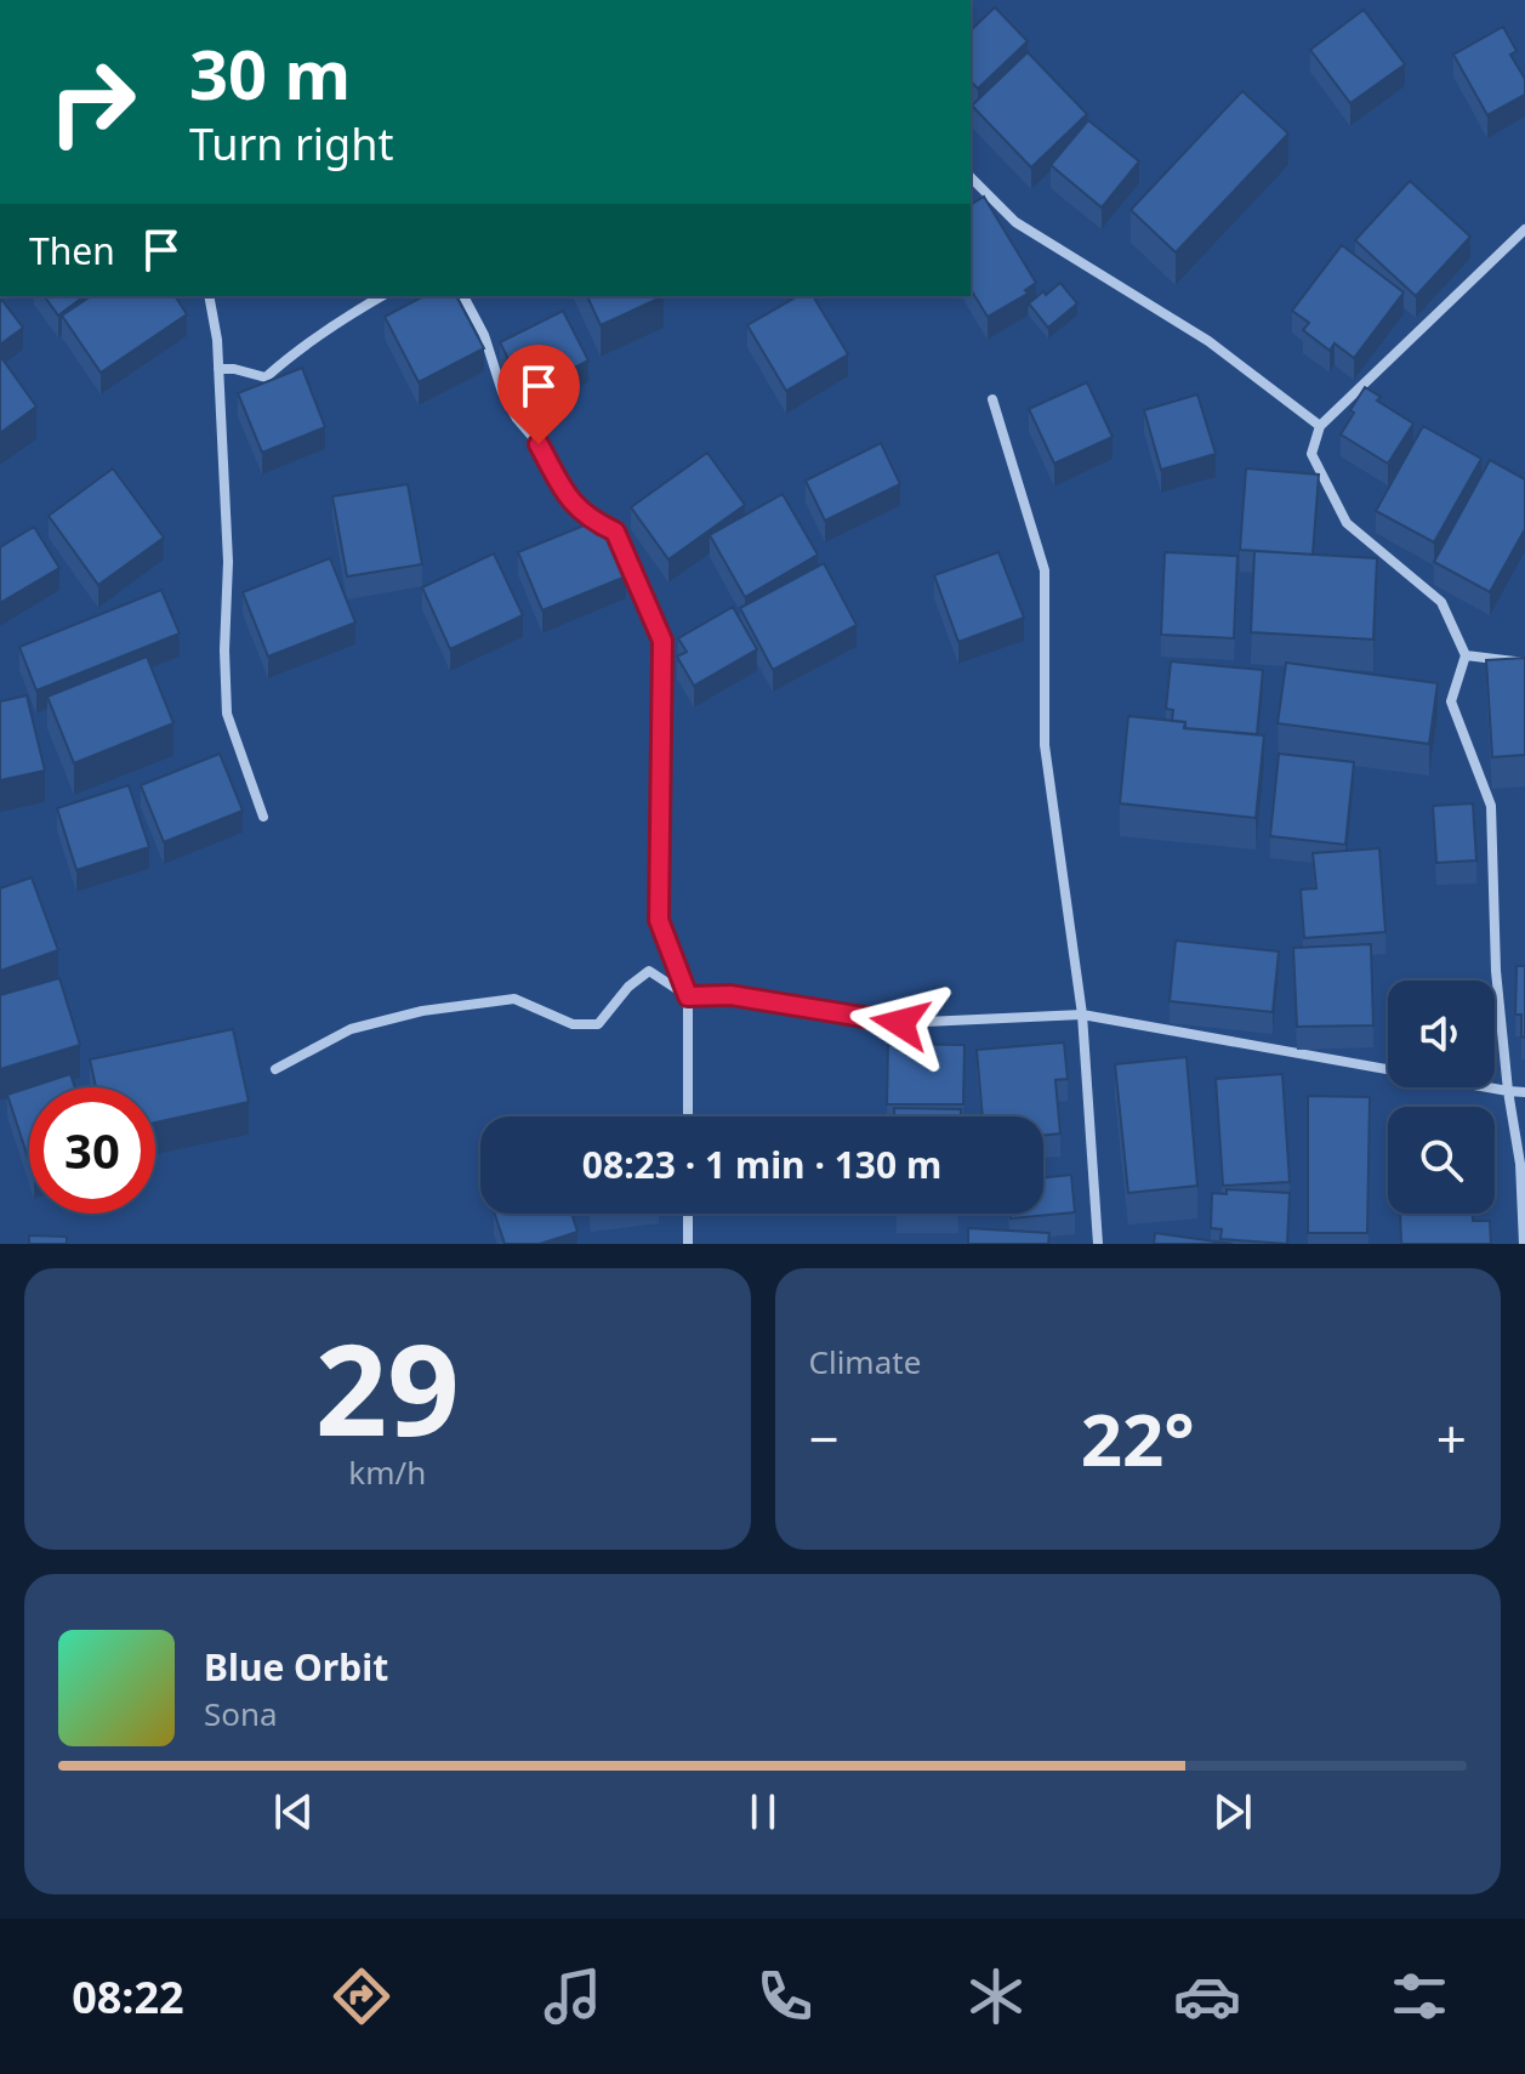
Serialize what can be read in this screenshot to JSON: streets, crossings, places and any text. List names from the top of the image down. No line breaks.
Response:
{"page":{"turn":["30 m","Turn right"],"then":"Then","limit":"30","trip":"08:23 · 1 min · 130 m","tile":[["29","km/h"],"Climate"],"heat":["−","22°","+"],"song":["Blue Orbit","Sona"],"tabs":"08:22"}}
